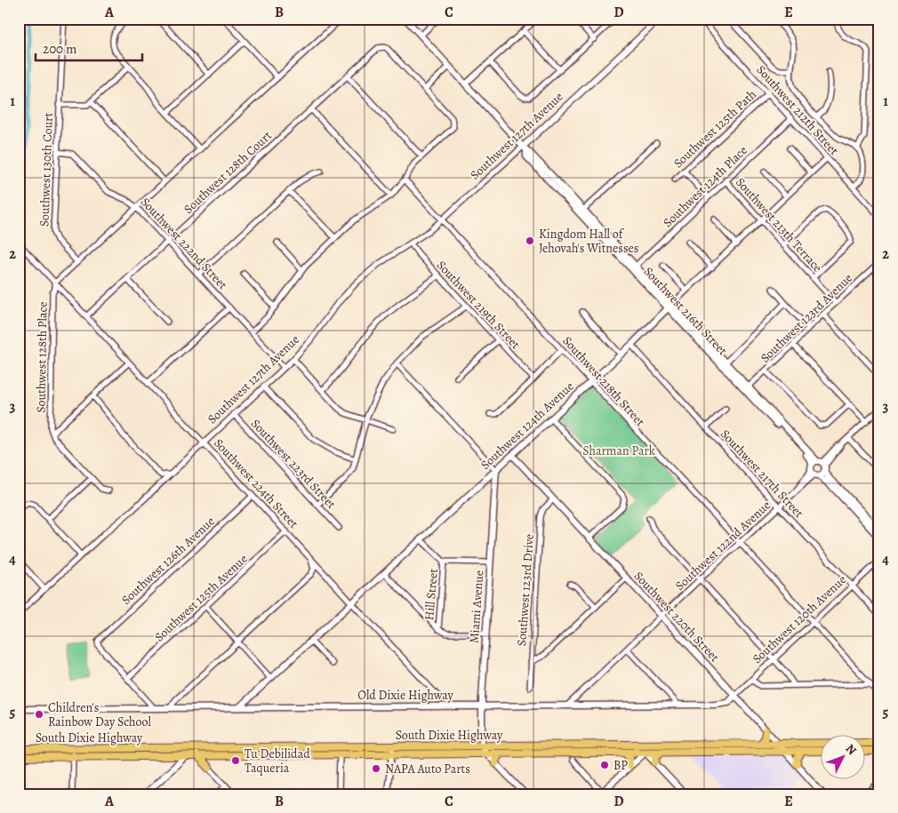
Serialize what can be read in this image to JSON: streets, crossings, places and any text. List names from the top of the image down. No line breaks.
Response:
{"streets":{"highway":["South Dixie Highway"],"street":["Southwest 212th Street","Southwest 125th Path","Southwest 127th Avenue","Southwest 130th Court","Southwest 128th Court","Southwest 124th Place","Southwest 213th Terrace","Southwest 222nd Street","Southwest 219th Street","Southwest 216th Street","Southwest 123rd Avenue","Southwest 128th Place","Southwest 218th Street","Southwest 124th Avenue","Southwest 223rd Street","Southwest 217th Street","Southwest 224th Street","Southwest 122nd Avenue","Southwest 126th Avenue","Southwest 123rd Drive","Hill Street","Southwest 125th Avenue","Miami Avenue","Southwest 220th Street","Southwest 120th Avenue","Old Dixie Highway"]},"crossings":[["Southwest 212th Street","Southwest 125th Path"],["Southwest 212th Street","Southwest 124th Place"],["Southwest 212th Street","Southwest 124th Avenue"],["Southwest 127th Avenue","Southwest 222nd Street"],["Southwest 127th Avenue","Southwest 219th Street"],["Southwest 127th Avenue","Southwest 216th Street"],["Southwest 127th Avenue","Southwest 218th Street"],["Southwest 127th Avenue","Southwest 223rd Street"],["Southwest 127th Avenue","Southwest 224th Street"],["Southwest 130th Court","Southwest 222nd Street"],["Southwest 128th Court","Southwest 222nd Street"],["Southwest 128th Court","Southwest 224th Street"],["Southwest 124th Place","Southwest 213th Terrace"],["Southwest 124th Place","Southwest 216th Street"],["Southwest 213th Terrace","Southwest 123rd Avenue"],["Southwest 213th Terrace","Southwest 124th Avenue"],["Southwest 216th Street","Southwest 123rd Avenue"],["Southwest 216th Street","Southwest 124th Avenue"],["Southwest 216th Street","Southwest 122nd Avenue"],["Southwest 128th Place","Southwest 224th Street"],["Southwest 218th Street","Southwest 124th Avenue"],["Southwest 218th Street","Southwest 122nd Avenue"],["Southwest 218th Street","Southwest 120th Avenue"],["Southwest 124th Avenue","Southwest 217th Street"],["Southwest 124th Avenue","Southwest 224th Street"],["Southwest 124th Avenue","Miami Avenue"],["Southwest 124th Avenue","Southwest 220th Street"],["Southwest 124th Avenue","Old Dixie Highway"],["Southwest 217th Street","Southwest 122nd Avenue"],["Southwest 217th Street","Southwest 120th Avenue"],["Southwest 224th Street","Southwest 126th Avenue"],["Southwest 224th Street","Southwest 125th Avenue"],["Southwest 224th Street","Old Dixie Highway"],["Southwest 122nd Avenue","Southwest 220th Street"],["Southwest 122nd Avenue","Old Dixie Highway"],["Southwest 126th Avenue","Southwest 125th Avenue"],["Southwest 123rd Drive","Southwest 220th Street"],["Miami Avenue","Old Dixie Highway"],["Miami Avenue","South Dixie Highway"],["Southwest 220th Street","Southwest 120th Avenue"],["Southwest 220th Street","Old Dixie Highway"],["Southwest 220th Street","South Dixie Highway"],["Southwest 120th Avenue","Old Dixie Highway"]],"parks":["Sharman Park"],"places":["Kingdom Hall of Jehovah's Witnesses","Children's Rainbow Day School","Tu Debilidad Taqueria","BP","NAPA Auto Parts"],"scale_bar":"200 m","north":"top right","grid":{"columns":["A","B","C","D","E"],"rows":["1","2","3","4","5"]}}
